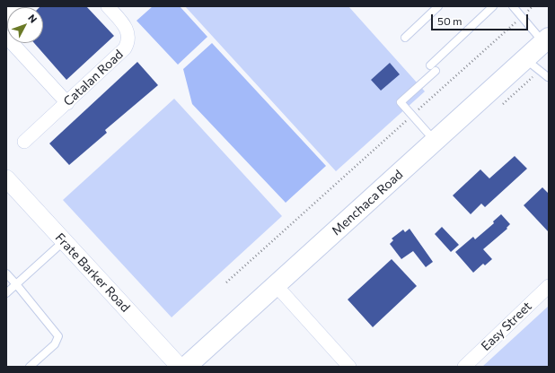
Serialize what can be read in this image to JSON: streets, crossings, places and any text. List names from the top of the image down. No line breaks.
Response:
{"streets":{"main road":["Menchaca Road"],"street":["Catalan Road","Frate Barker Road","Easy Street"]},"scale_bar":"50 m","north":"top right"}
